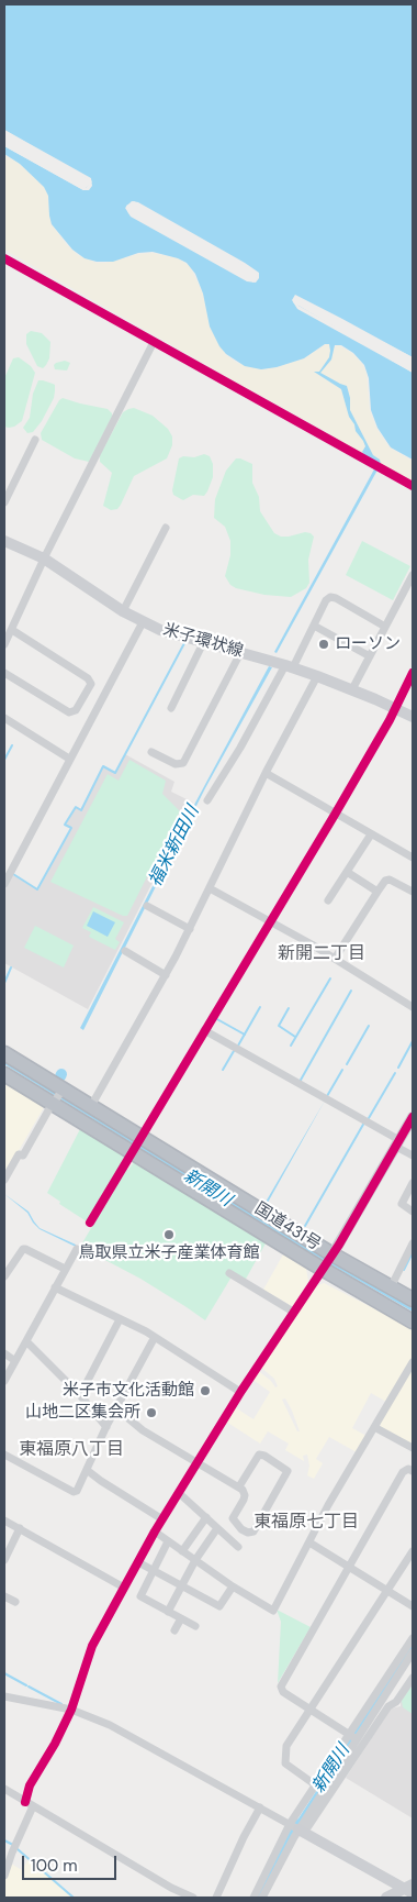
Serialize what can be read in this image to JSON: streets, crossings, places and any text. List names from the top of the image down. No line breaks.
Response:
{"streets":{"highway":["国道431号"],"main road":["米子環状線"]},"districts":["新開二丁目","東福原八丁目","東福原七丁目"],"water":["福米新田川","新開川"],"places":["ローソン","鳥取県立米子産業体育館","米子市文化活動館","山地二区集会所"],"scale_bar":"100 m"}
